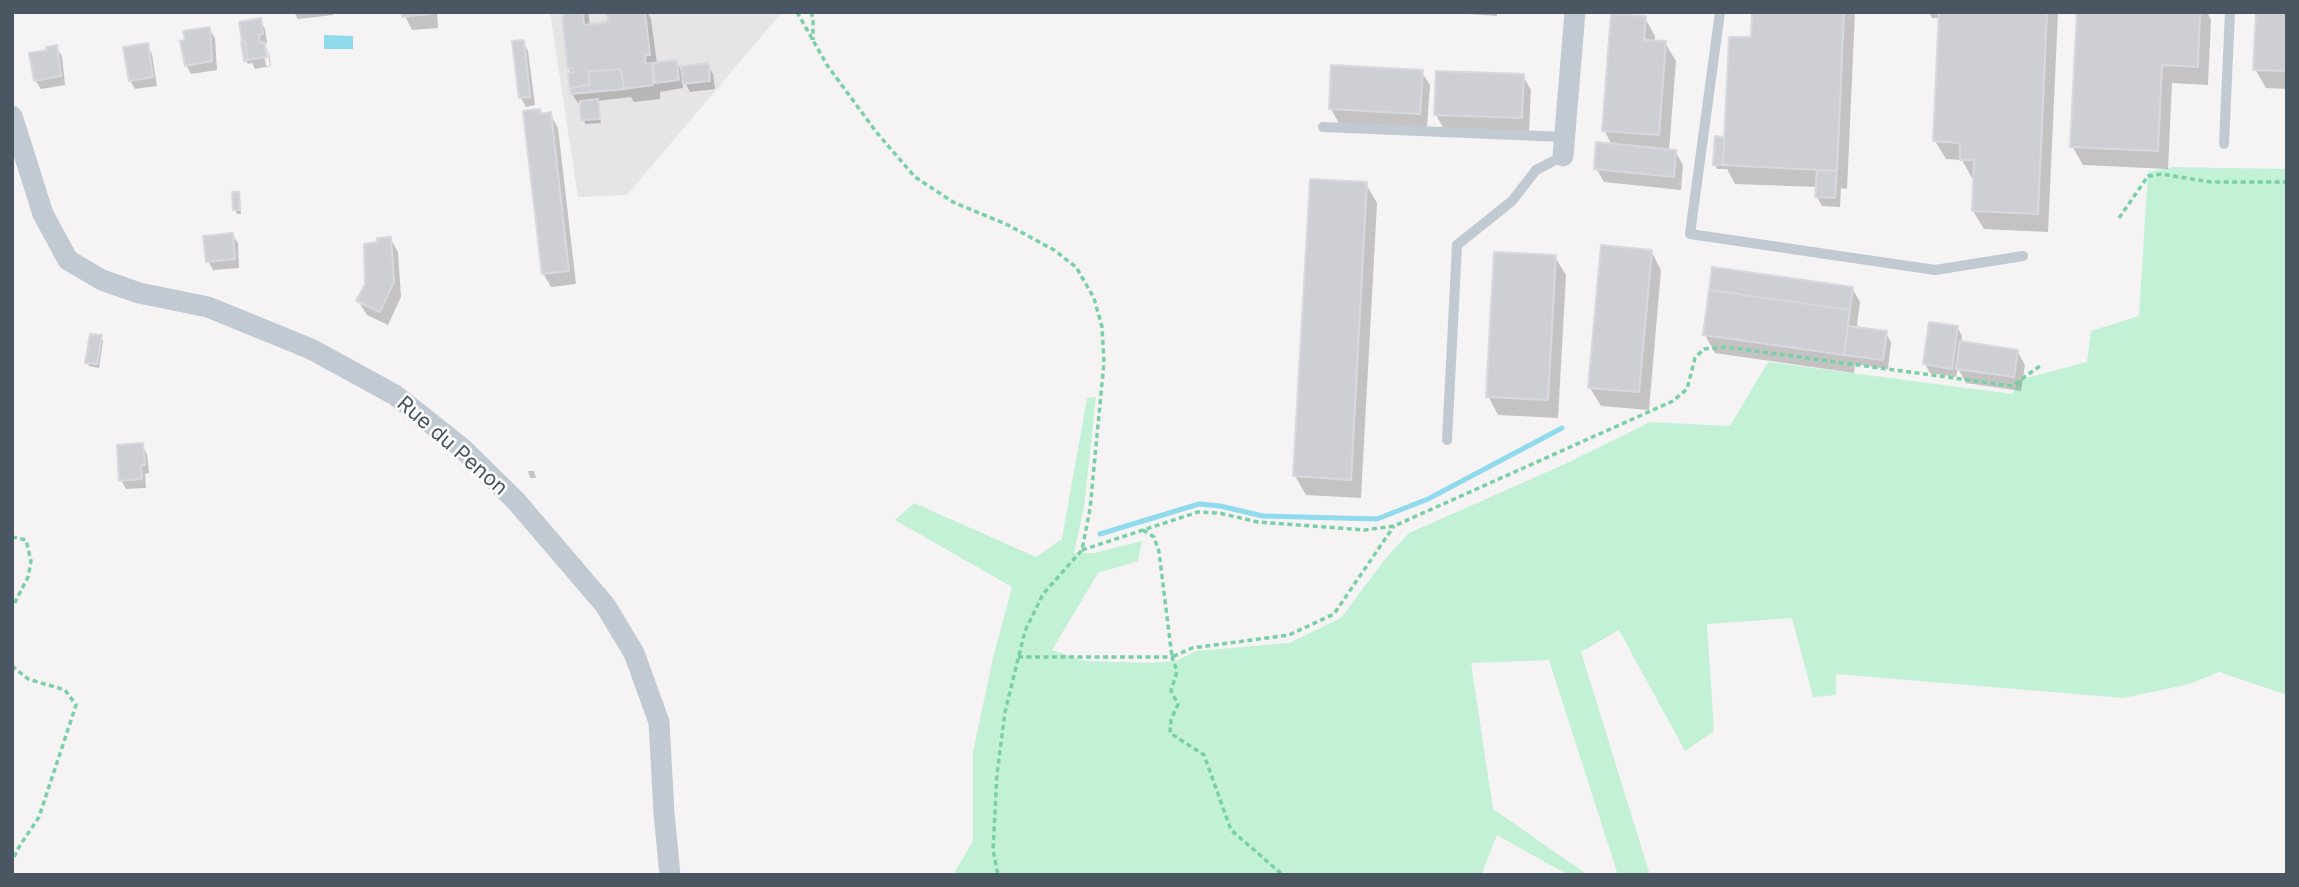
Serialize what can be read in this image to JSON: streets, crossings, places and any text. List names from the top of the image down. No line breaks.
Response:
{"streets":{"street":["Rue du Penon"]}}
